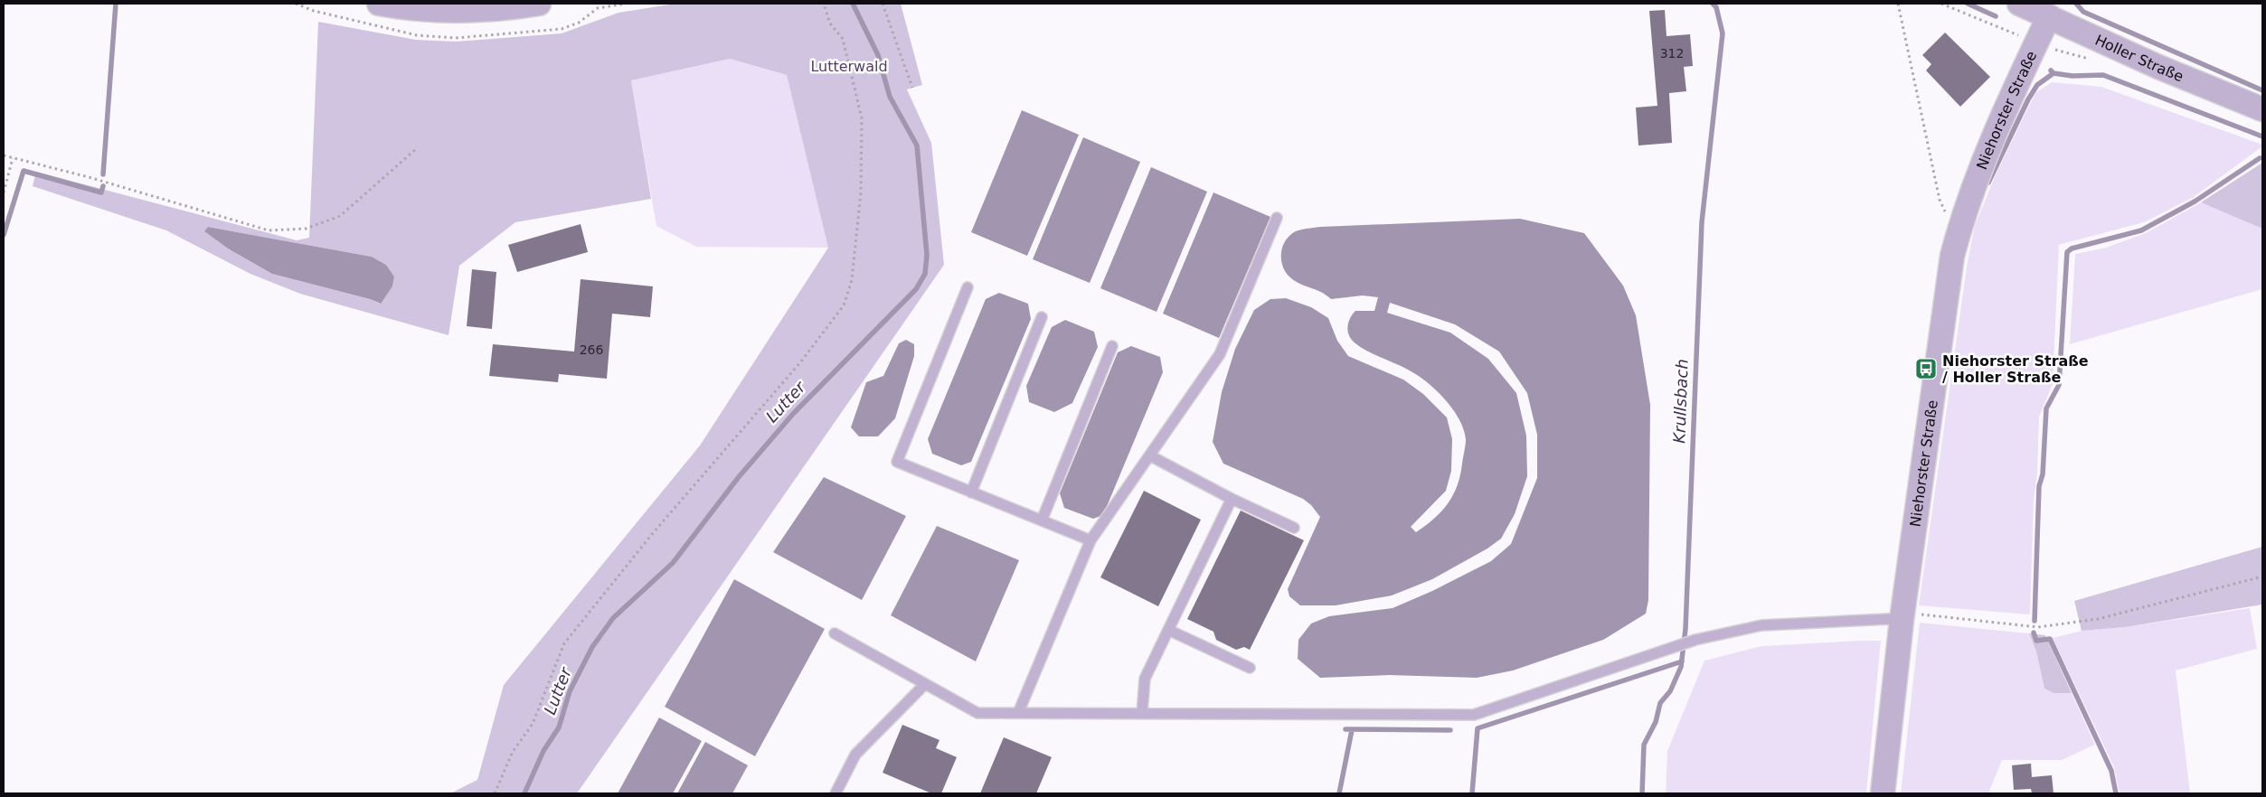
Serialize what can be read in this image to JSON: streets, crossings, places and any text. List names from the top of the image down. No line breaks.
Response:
{"streets":{"street":["Holler Straße","Niehorster Straße"]},"crossings":[["Holler Straße","Niehorster Straße"]],"water":["Krullsbach","Lutter"],"parks":["Lutterwald"],"places":{"bus stop":["Niehorster Straße / Holler Straße"]},"house_numbers":["312","266"]}
